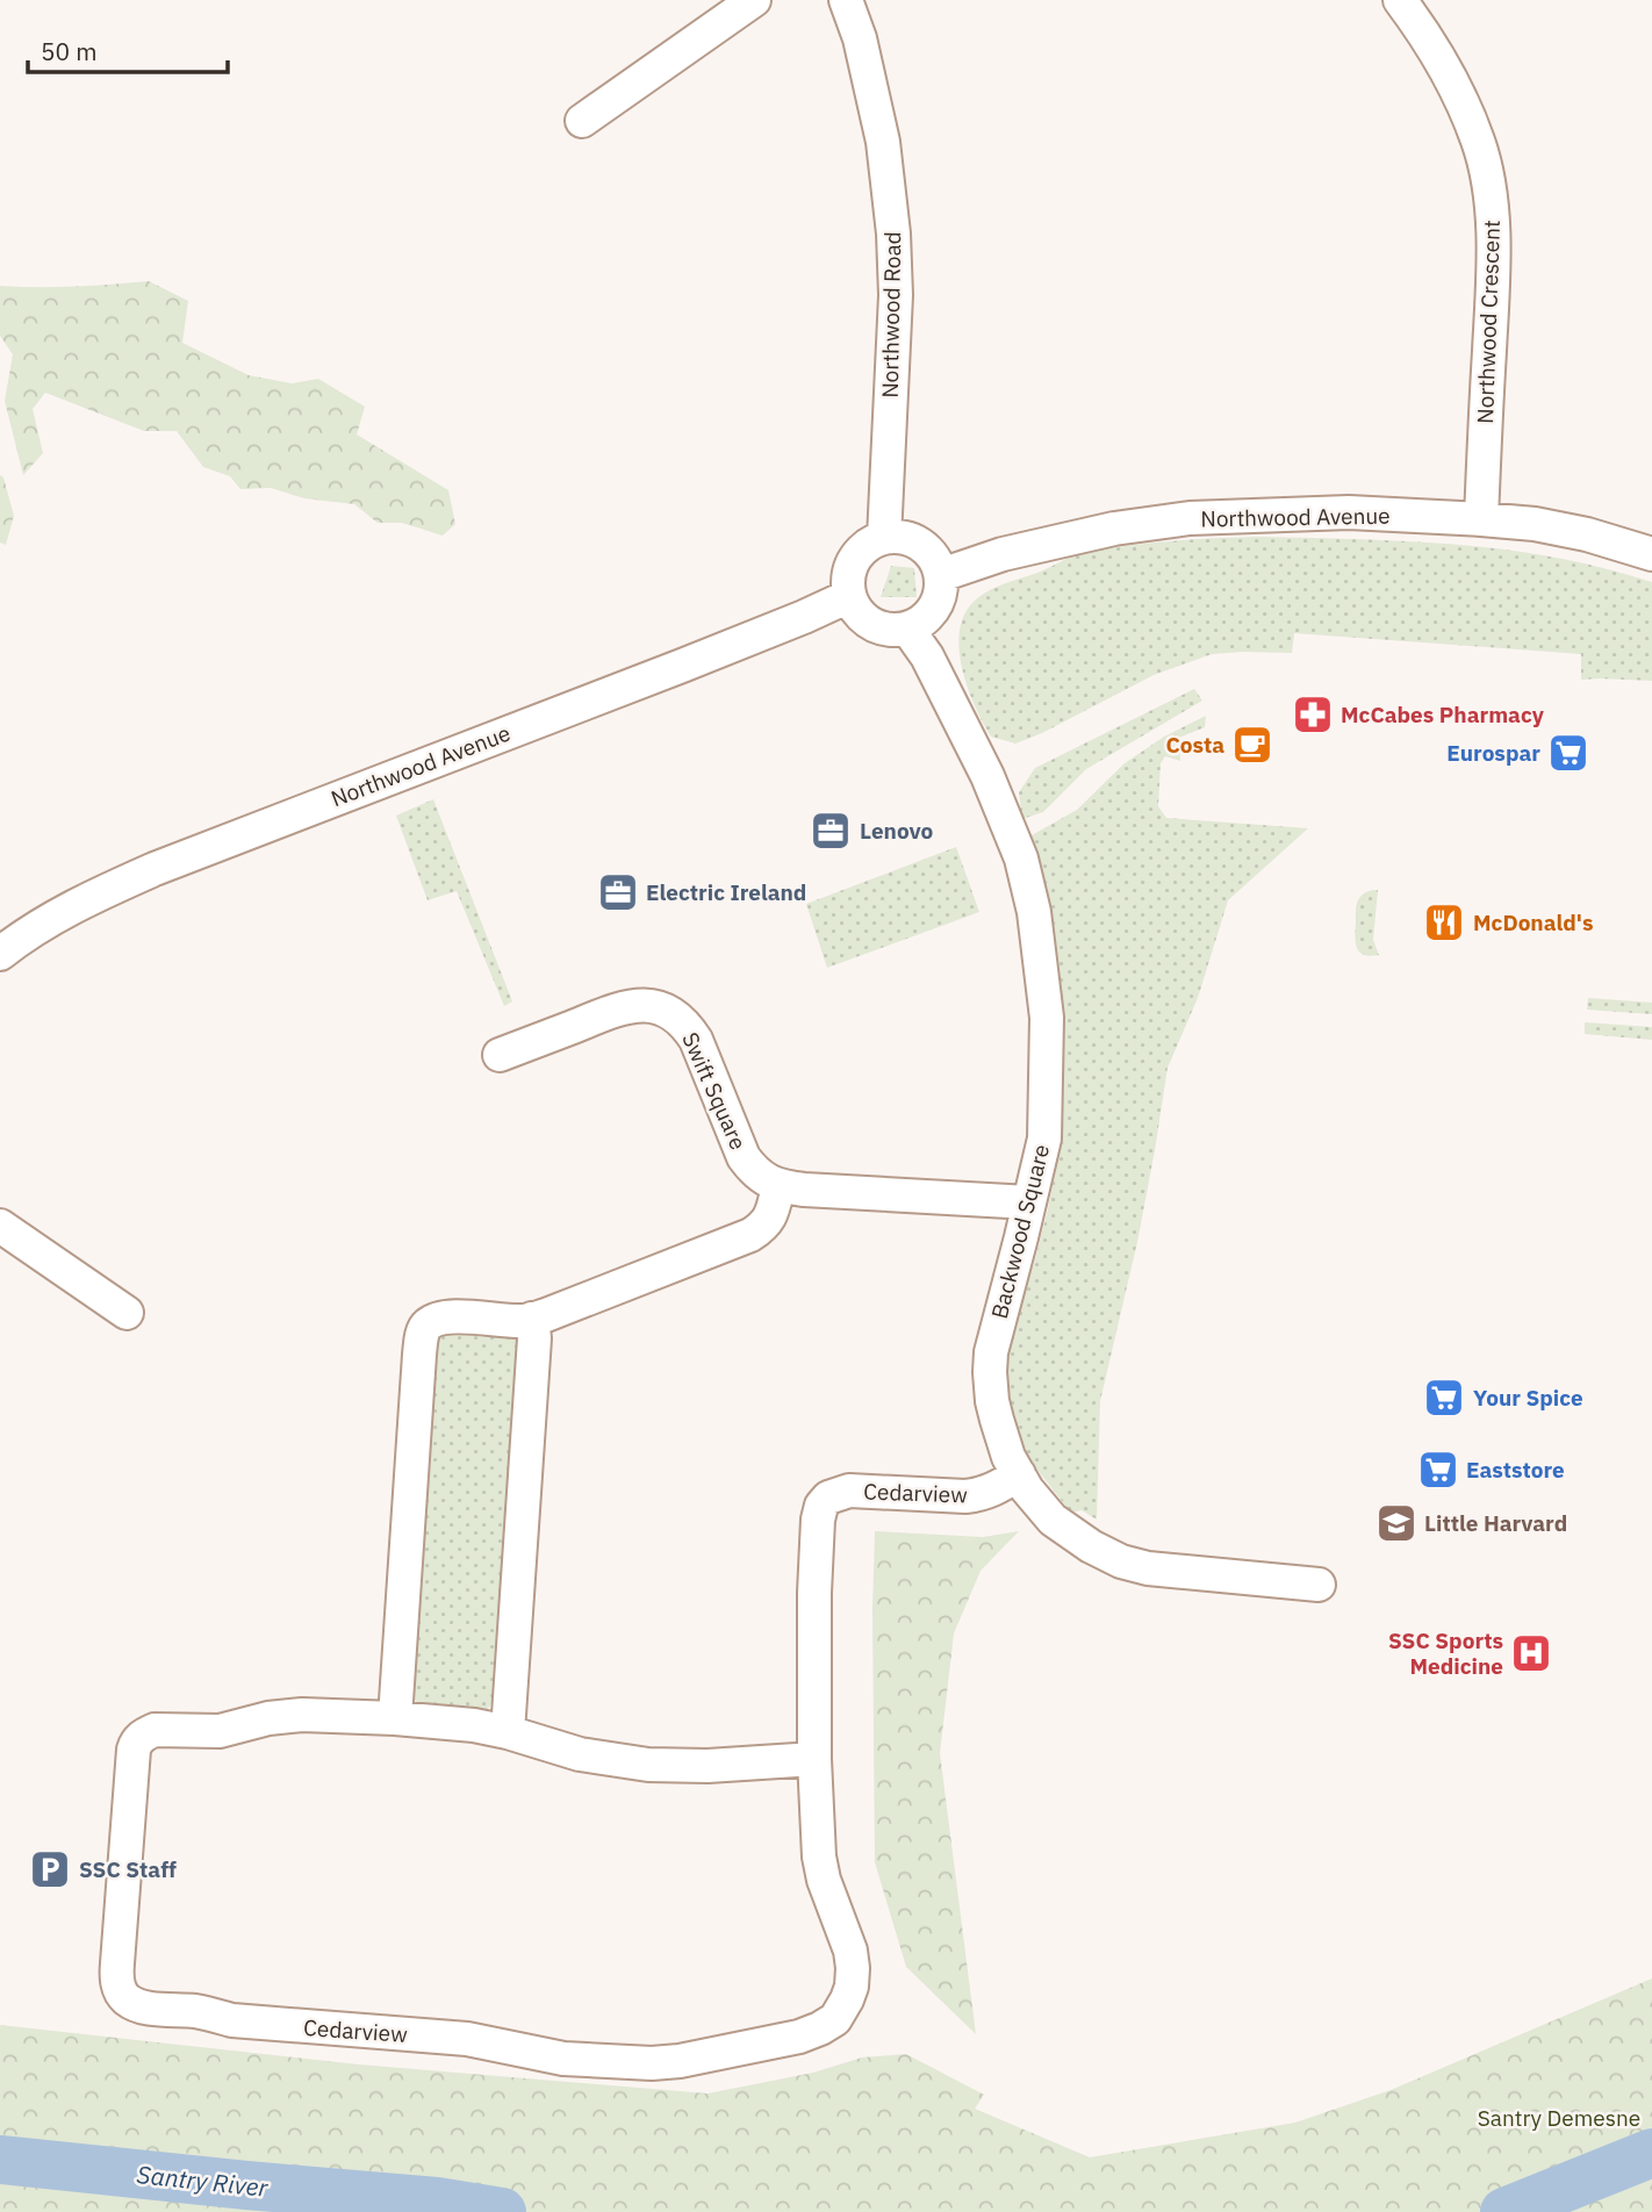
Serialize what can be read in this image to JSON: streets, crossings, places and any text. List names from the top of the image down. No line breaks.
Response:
{"streets":{"street":["Northwood Road","Northwood Crescent","Northwood Avenue","Swift Square","Backwood Square","Cedarview"]},"crossings":[["Northwood Road","Northwood Avenue"],["Northwood Road","Backwood Square"],["Northwood Crescent","Northwood Avenue"],["Northwood Avenue","Backwood Square"],["Backwood Square","Cedarview"]],"water":["Santry River"],"parks":["Santry Demesne"],"places":{"pharmacy":["McCabes Pharmacy"],"cafe":["Costa"],"supermarket":["Eurospar","Your Spice","Eaststore"],"office":["Lenovo","Electric Ireland"],"restaurant":["McDonald's"],"school or university":["Little Harvard"],"hospital":["SSC Sports Medicine"],"parking":["SSC Staff"]},"scale_bar":"50 m"}
